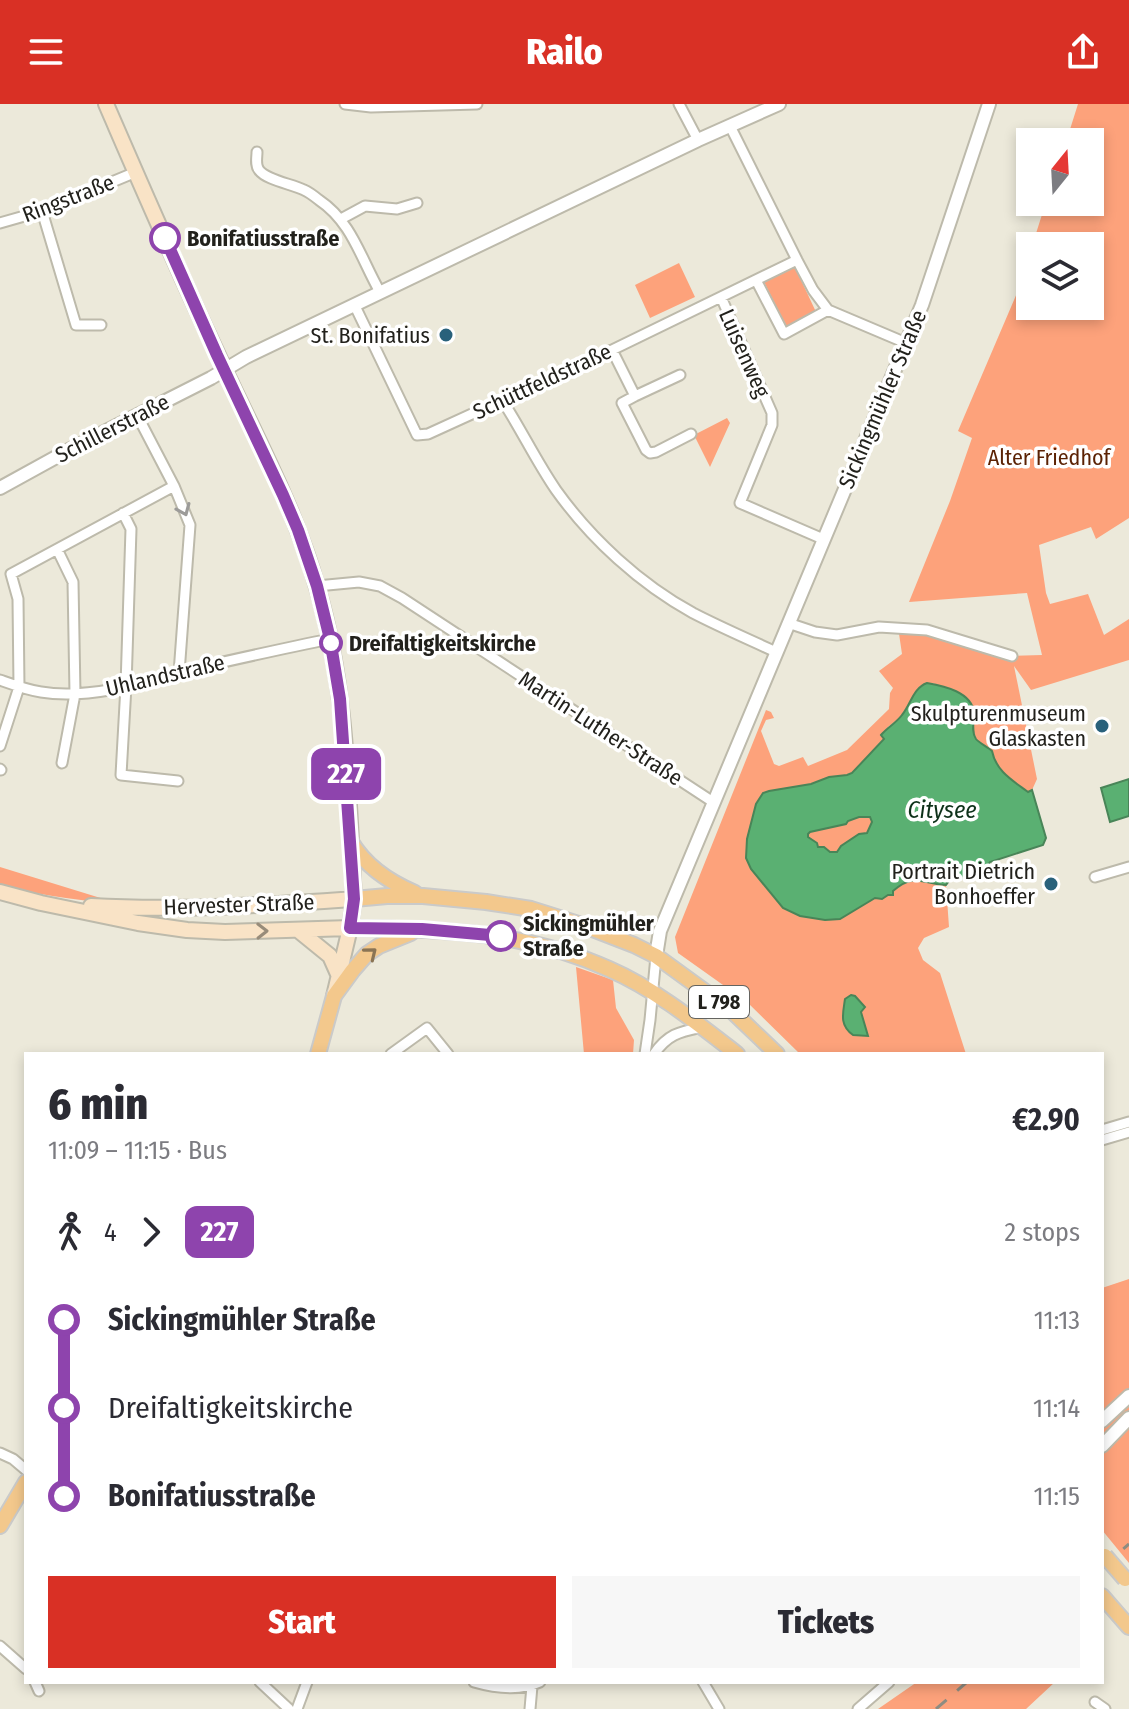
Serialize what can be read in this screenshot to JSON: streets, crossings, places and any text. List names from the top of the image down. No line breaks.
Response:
{"streets":{"main road":["Hervester Straße","L 798"],"street":["Ringstraße","Luisenweg","Schüttfeldstraße","Sickingmühler Straße","Schillerstraße","Uhlandstraße","Martin-Luther-Straße"]},"crossings":[["Luisenweg","Schüttfeldstraße"],["Luisenweg","Sickingmühler Straße"],["Sickingmühler Straße","Martin-Luther-Straße"],["Sickingmühler Straße","Hervester Straße"],["Hervester Straße","L 798"]],"water":["Citysee"],"parks":["Alter Friedhof"],"places":["Bonifatiusstraße","St. Bonifatius","Dreifaltigkeitskirche","Skulpturenmuseum Glaskasten","Portrait Dietrich Bonhoeffer","Sickingmühler Straße"],"lines":["bus line 227"],"north":"top","page":{"header":"Railo","on_map":"227","heading":["6 min","11:09 – 11:15 · Bus","€2.90"],"legs":["4","227","2 stops"],"list":[{"name":"Sickingmühler Straße","value":"11:13"},{"name":"Dreifaltigkeitskirche","value":"11:14"},{"name":"Bonifatiusstraße","value":"11:15"}],"buttons":["Start","Tickets"]}}
